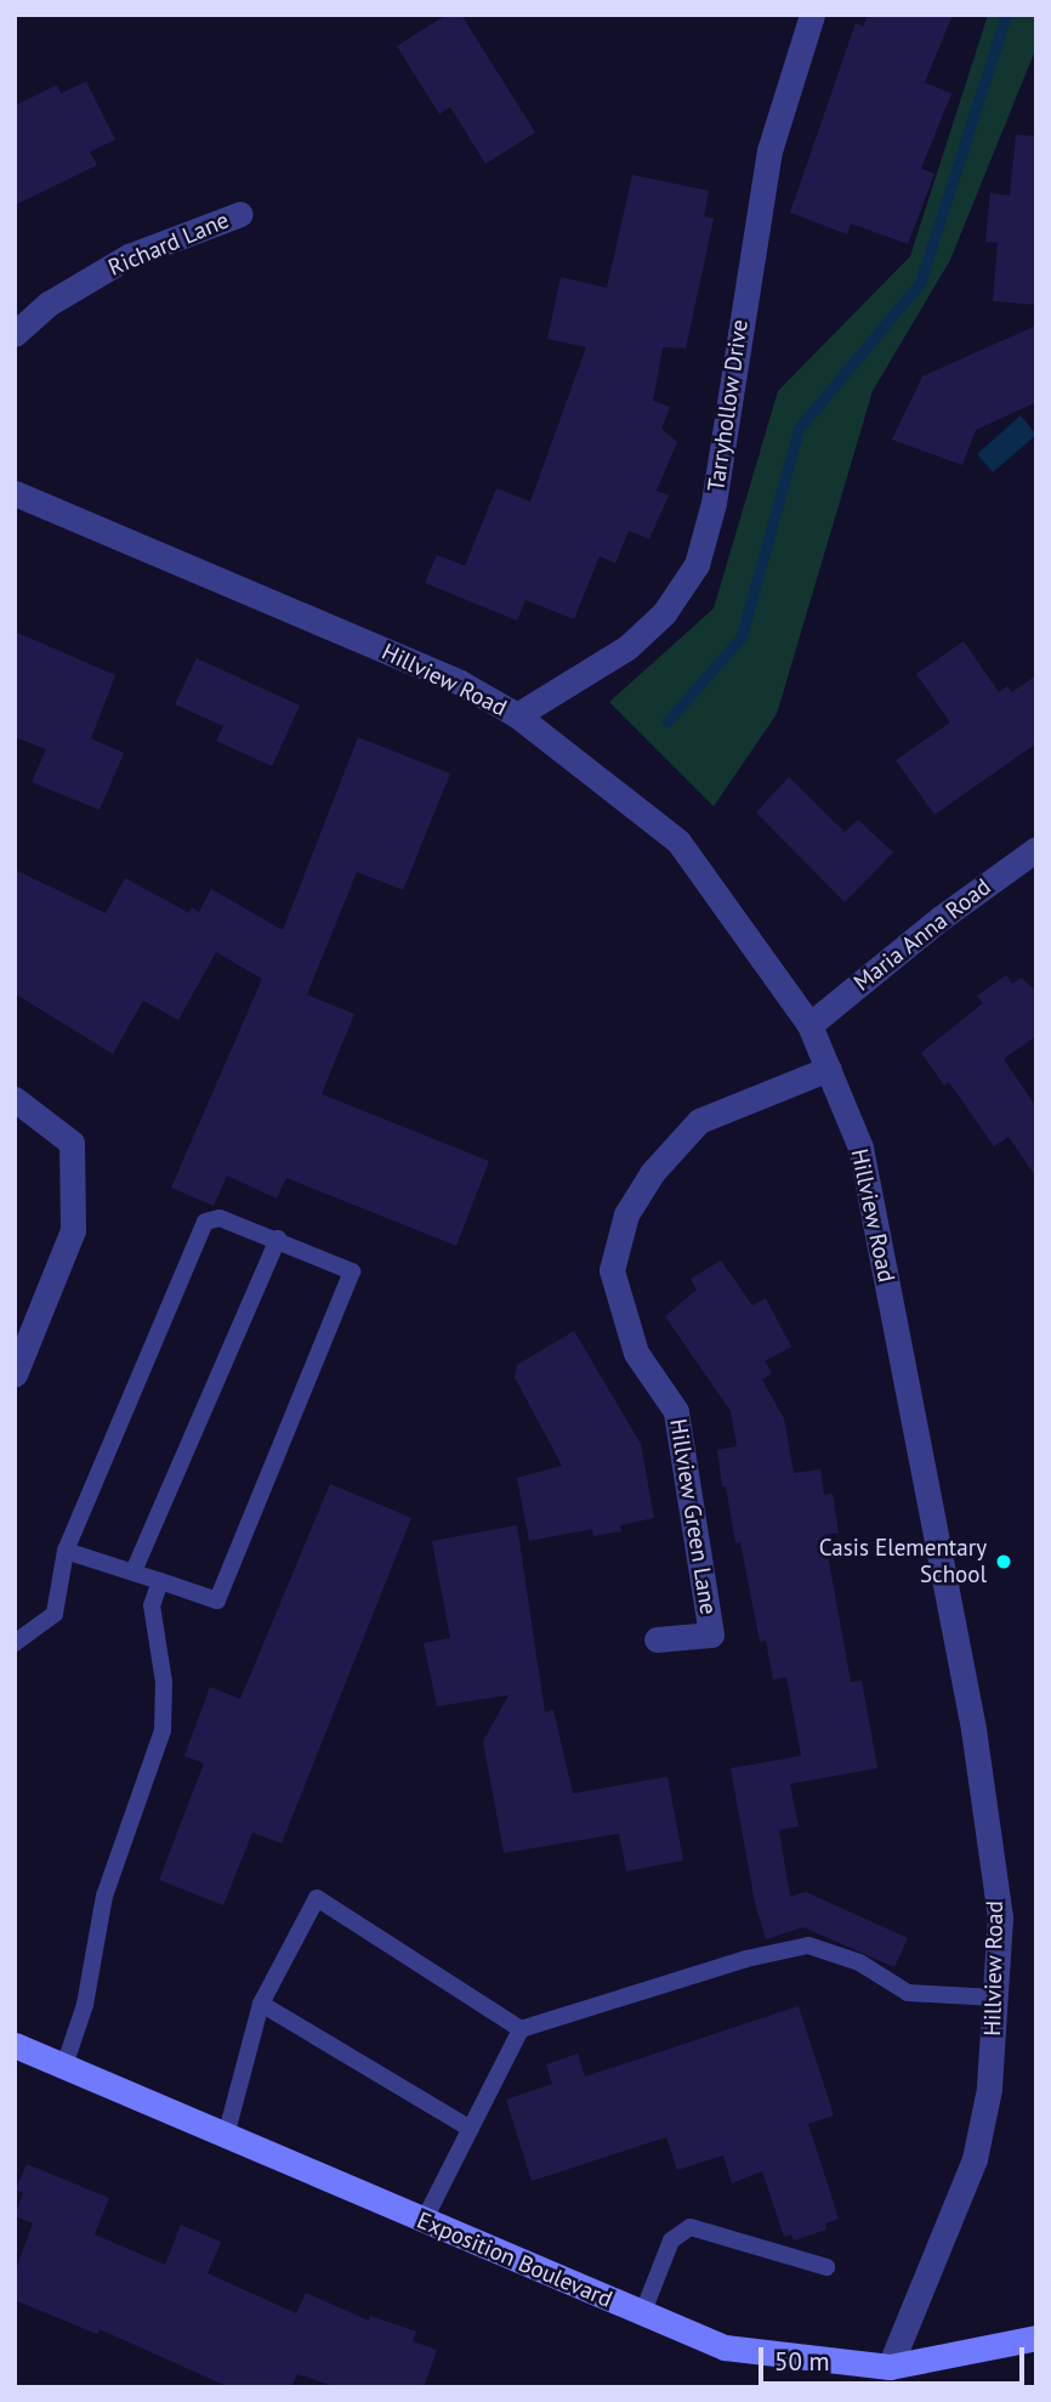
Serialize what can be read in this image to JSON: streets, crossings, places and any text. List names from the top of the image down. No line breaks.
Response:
{"streets":{"street":["Richard Lane","Tarryhollow Drive","Hillview Road","Maria Anna Road","Hillview Green Lane","Exposition Boulevard"]},"crossings":[["Tarryhollow Drive","Hillview Road"],["Hillview Road","Maria Anna Road"],["Hillview Road","Hillview Green Lane"],["Hillview Road","Exposition Boulevard"]],"places":["Casis Elementary School"],"scale_bar":"50 m"}
